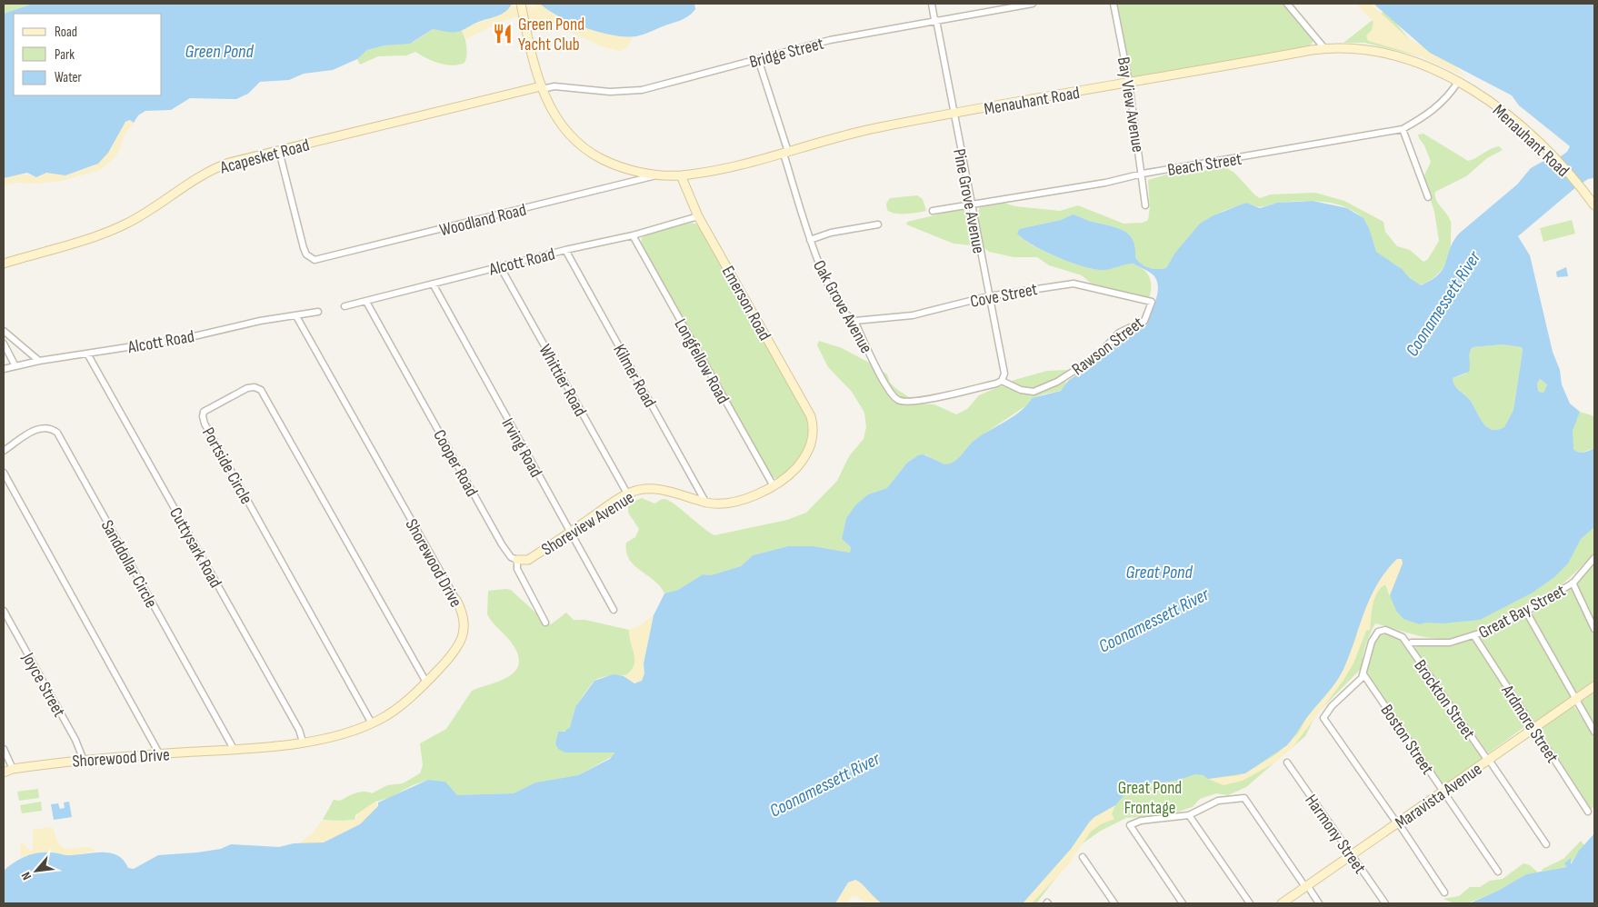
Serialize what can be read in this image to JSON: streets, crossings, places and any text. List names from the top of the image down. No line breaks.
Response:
{"streets":{"main road":["Menauhant Road","Acapesket Road","Emerson Road","Shoreview Avenue","Shorewood Drive","Maravista Avenue"],"street":["Bridge Street","Bay View Avenue","Beach Street","Pine Grove Avenue","Woodland Road","Alcott Road","Cove Street","Oak Grove Avenue","Rawson Street","Longfellow Road","Kilmer Road","Whittier Road","Irving Road","Cooper Road","Portside Circle","Cuttysark Road","Sanddollar Circle","Great Bay Street","Joyce Street","Brockton Street","Ardmore Street","Boston Street","Harmony Street"]},"crossings":[["Bridge Street","Menauhant Road"],["Bridge Street","Acapesket Road"],["Bridge Street","Pine Grove Avenue"],["Bridge Street","Oak Grove Avenue"],["Menauhant Road","Bay View Avenue"],["Menauhant Road","Acapesket Road"],["Menauhant Road","Beach Street"],["Menauhant Road","Pine Grove Avenue"],["Menauhant Road","Woodland Road"],["Menauhant Road","Emerson Road"],["Menauhant Road","Oak Grove Avenue"],["Bay View Avenue","Beach Street"],["Acapesket Road","Woodland Road"],["Beach Street","Pine Grove Avenue"],["Pine Grove Avenue","Cove Street"],["Pine Grove Avenue","Oak Grove Avenue"],["Pine Grove Avenue","Rawson Street"],["Alcott Road","Emerson Road"],["Alcott Road","Longfellow Road"],["Alcott Road","Kilmer Road"],["Alcott Road","Whittier Road"],["Alcott Road","Irving Road"],["Alcott Road","Cooper Road"],["Alcott Road","Cuttysark Road"],["Alcott Road","Shorewood Drive"],["Cove Street","Oak Grove Avenue"],["Cove Street","Rawson Street"],["Emerson Road","Shoreview Avenue"],["Oak Grove Avenue","Rawson Street"],["Longfellow Road","Shoreview Avenue"],["Kilmer Road","Shoreview Avenue"],["Whittier Road","Shoreview Avenue"],["Irving Road","Shoreview Avenue"],["Cooper Road","Shoreview Avenue"],["Portside Circle","Shorewood Drive"],["Cuttysark Road","Shorewood Drive"],["Shorewood Drive","Sanddollar Circle"],["Shorewood Drive","Joyce Street"],["Great Bay Street","Ardmore Street"],["Brockton Street","Boston Street"],["Brockton Street","Maravista Avenue"],["Ardmore Street","Maravista Avenue"],["Boston Street","Maravista Avenue"],["Maravista Avenue","Harmony Street"]],"water":["Green Pond","Coonamessett River","Great Pond"],"parks":["Great Pond Frontage"],"places":{"restaurant":["Green Pond Yacht Club"]},"legend":["Road","Park","Water"],"north":"bottom left"}
